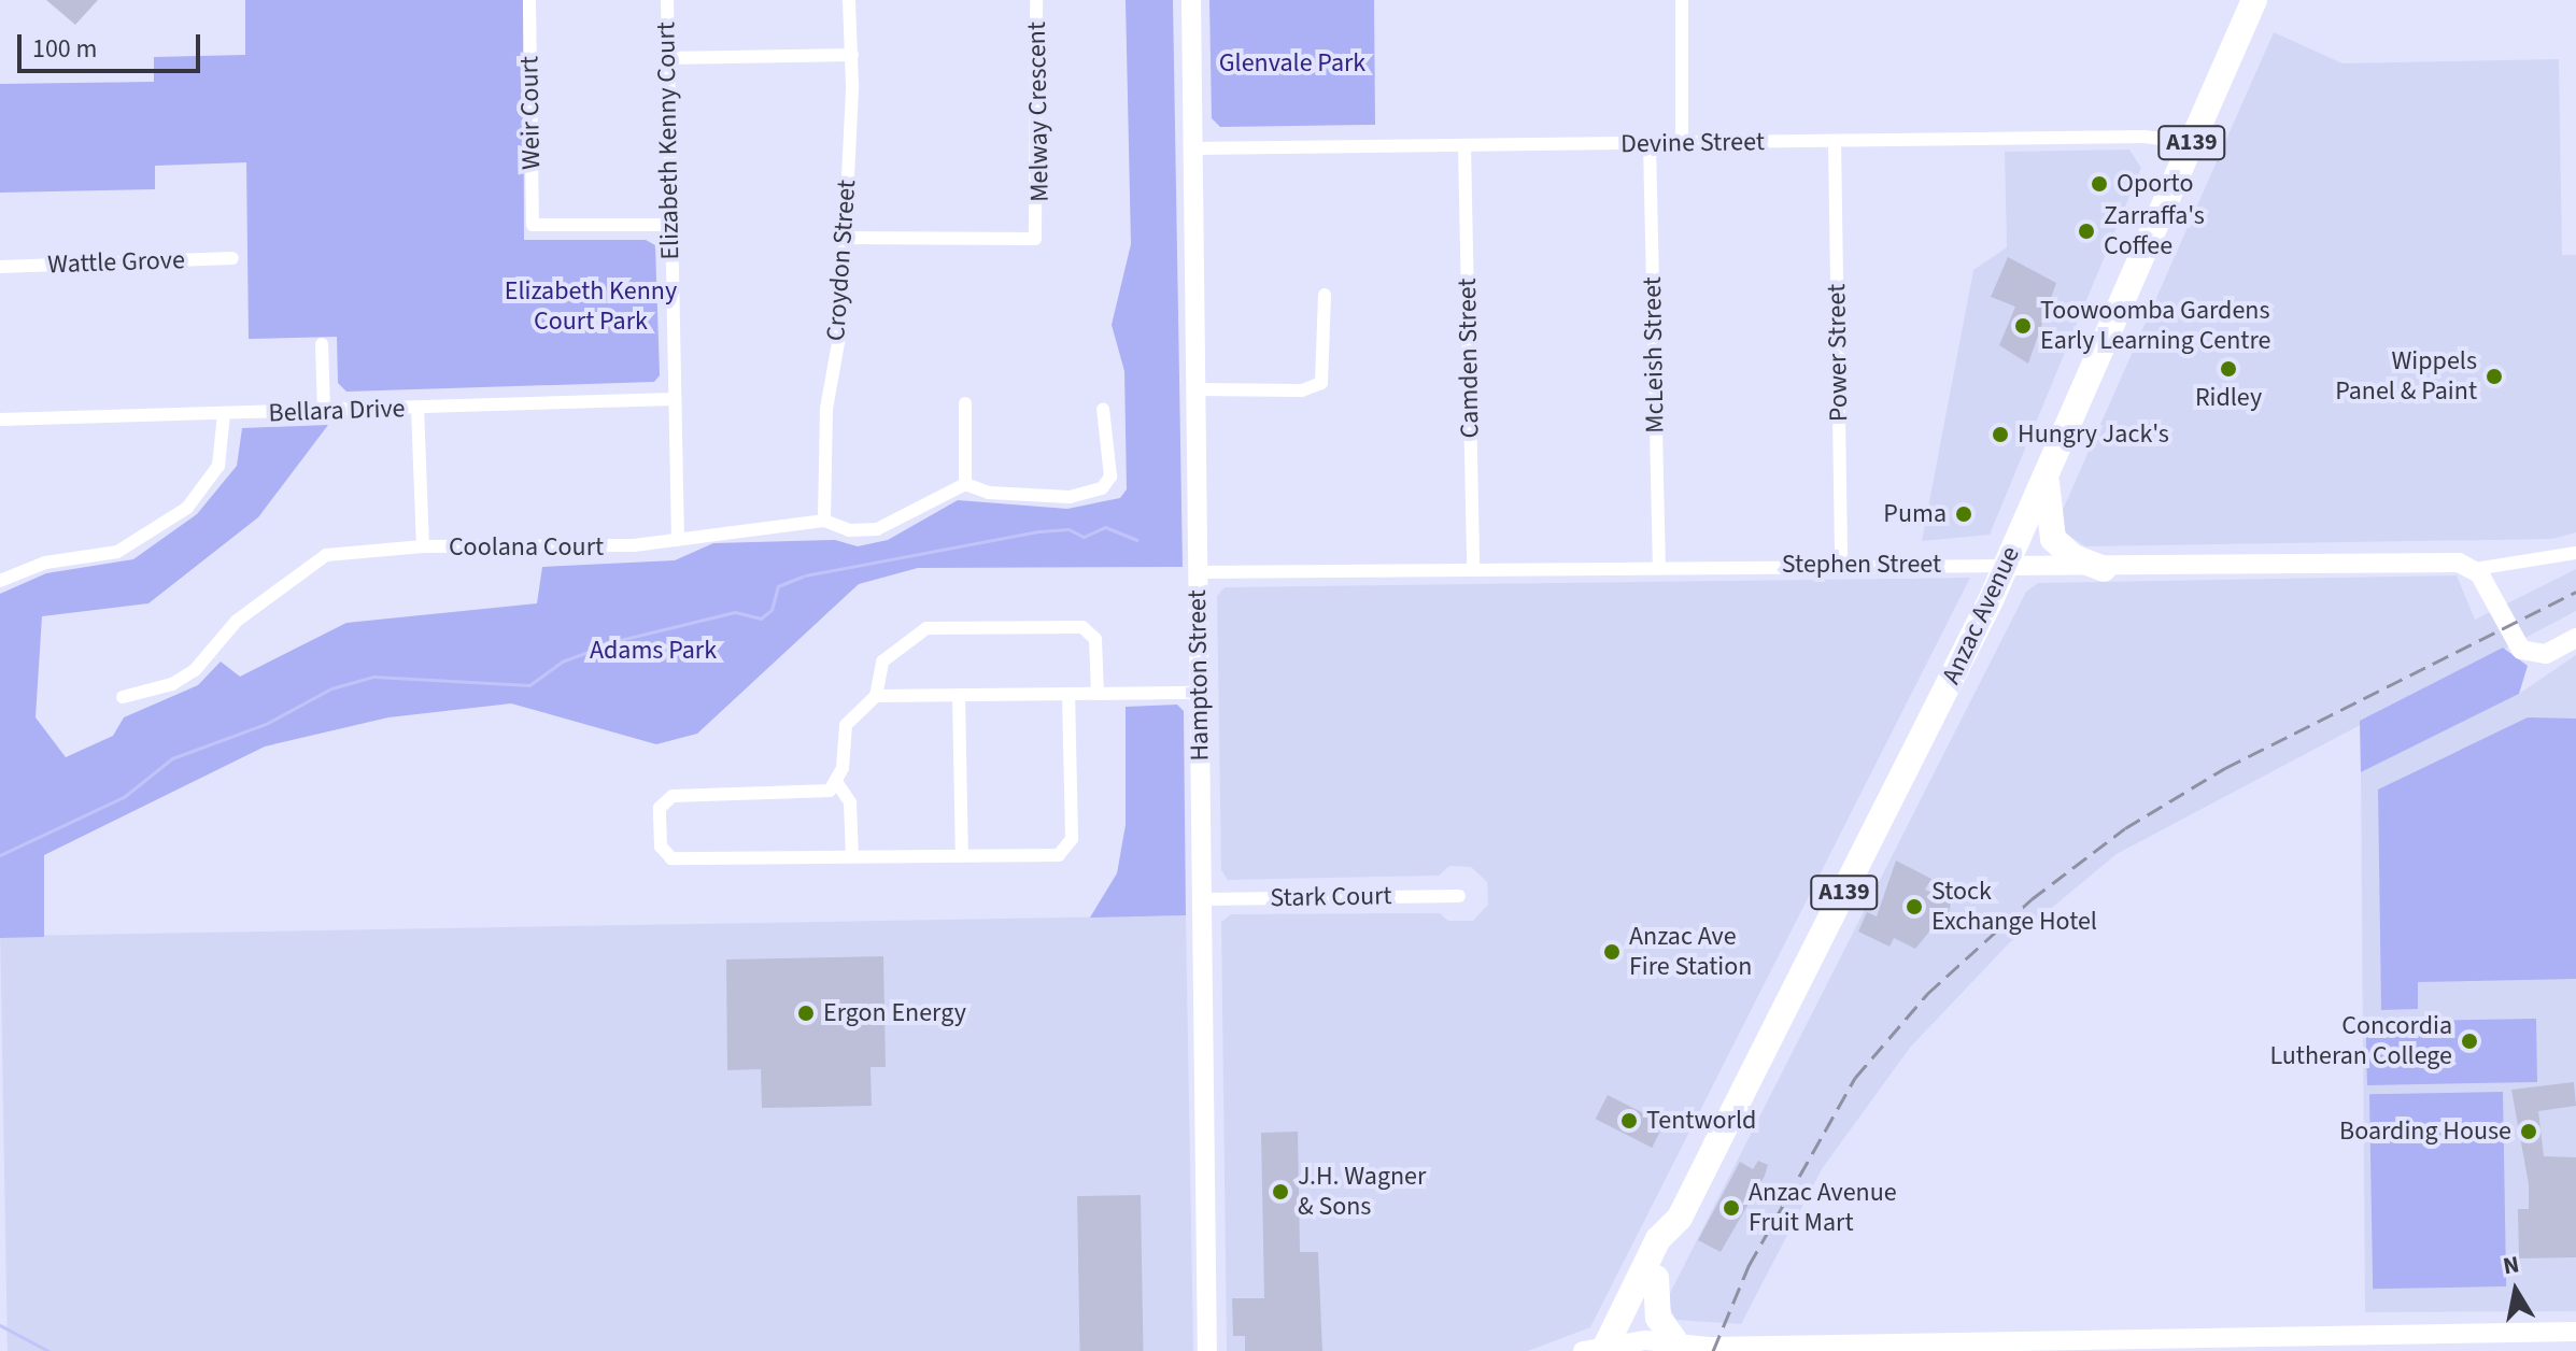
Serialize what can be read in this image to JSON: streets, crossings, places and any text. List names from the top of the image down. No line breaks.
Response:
{"streets":{"highway":["A139","Anzac Avenue"],"street":["Melway Crescent","Weir Court","Elizabeth Kenny Court","Devine Street","Croydon Street","Wattle Grove","Power Street","McLeish Street","Camden Street","Bellara Drive","Coolana Court","Stephen Street","Hampton Street","Stark Court"]},"crossings":[["Melway Crescent","Croydon Street"],["Weir Court","Elizabeth Kenny Court"],["Elizabeth Kenny Court","Bellara Drive"],["Elizabeth Kenny Court","Coolana Court"],["Devine Street","Power Street"],["Devine Street","McLeish Street"],["Devine Street","Camden Street"],["Devine Street","Anzac Avenue"],["Devine Street","Hampton Street"],["Croydon Street","Coolana Court"],["Power Street","Stephen Street"],["McLeish Street","Stephen Street"],["Camden Street","Stephen Street"],["Stephen Street","Anzac Avenue"],["Stephen Street","Hampton Street"],["Hampton Street","Stark Court"]],"parks":["Glenvale Park","Elizabeth Kenny Court Park","Adams Park"],"places":["Oporto","Zarraffa's Coffee","Toowoomba Gardens Early Learning Centre","Ridley","Wippels Panel & Paint","Hungry Jack's","Puma","Stock Exchange Hotel","Anzac Ave Fire Station","Ergon Energy","Concordia Lutheran College","Tentworld","Boarding House","J.H. Wagner & Sons","Anzac Avenue Fruit Mart"],"scale_bar":"100 m","north":"top"}
